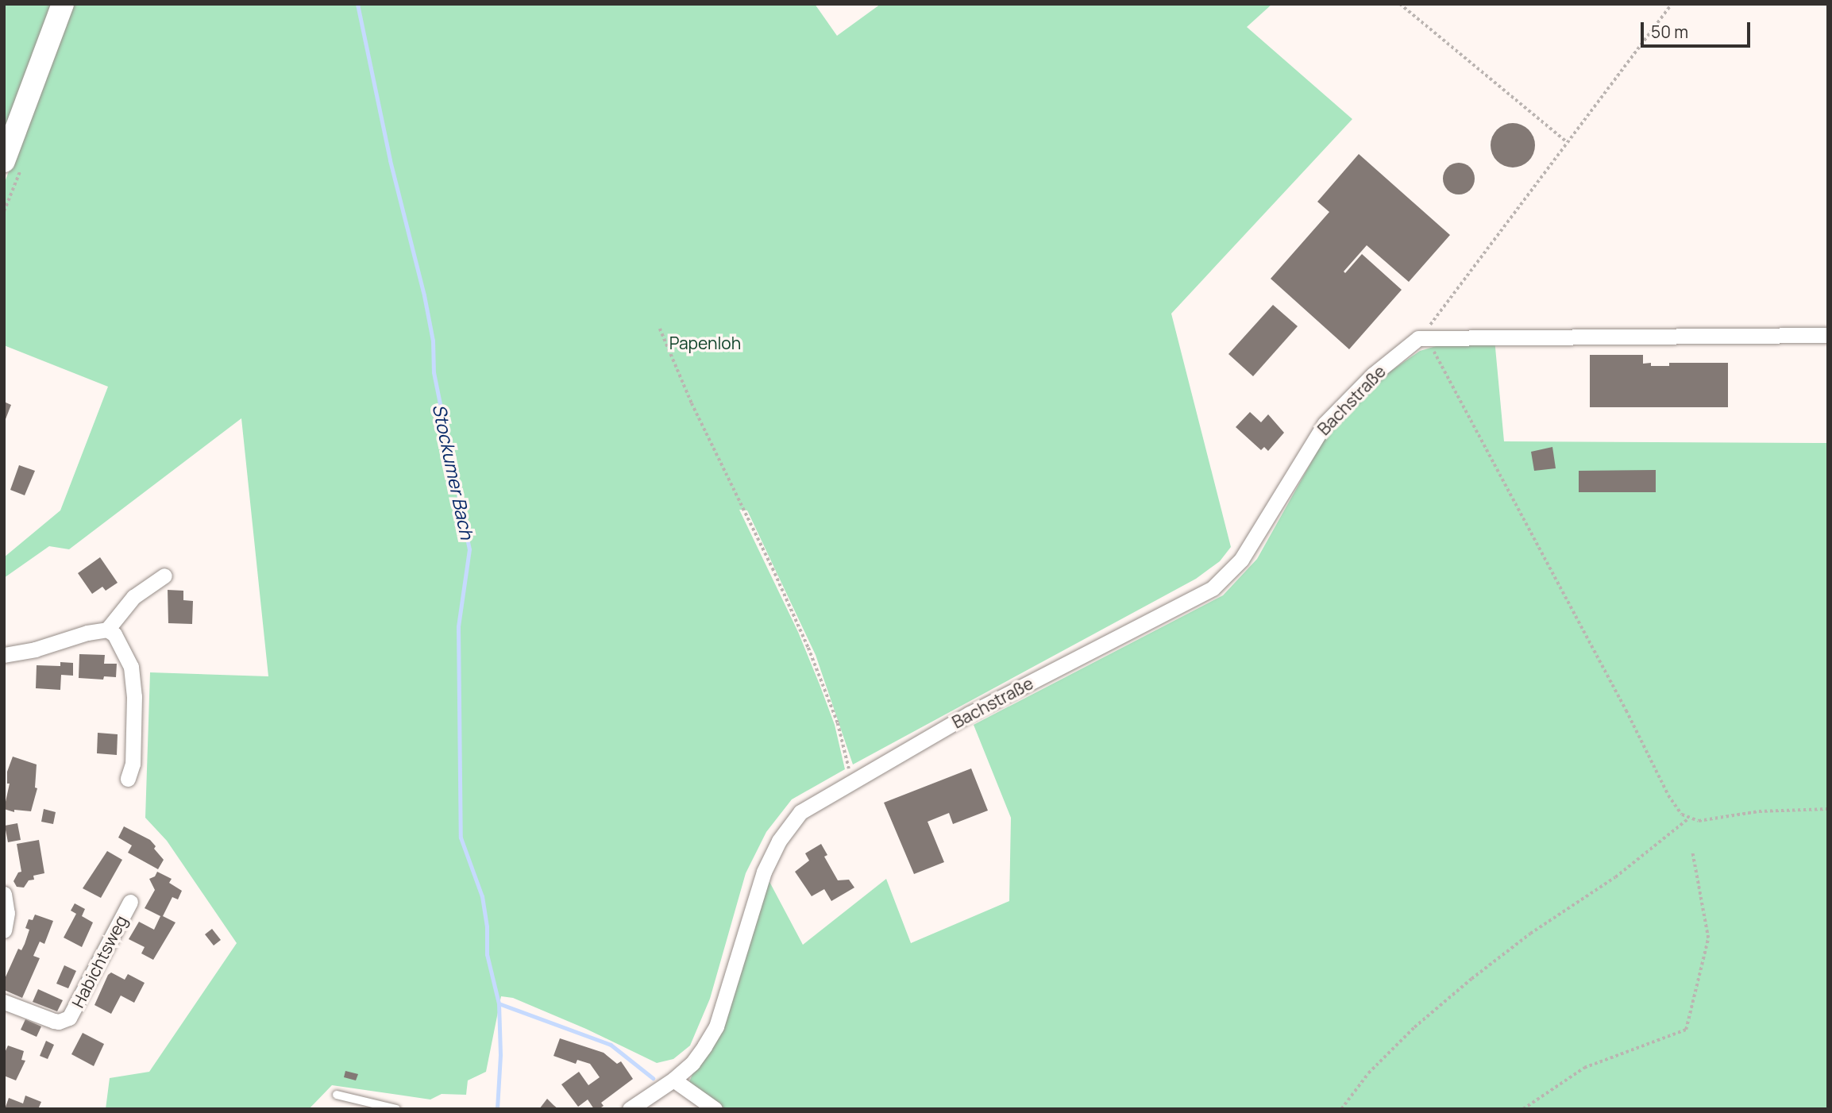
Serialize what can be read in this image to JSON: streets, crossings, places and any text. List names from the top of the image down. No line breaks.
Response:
{"streets":{"street":["Bachstraße","Habichtsweg"]},"water":["Stockumer Bach"],"parks":["Papenloh"],"scale_bar":"50 m"}
